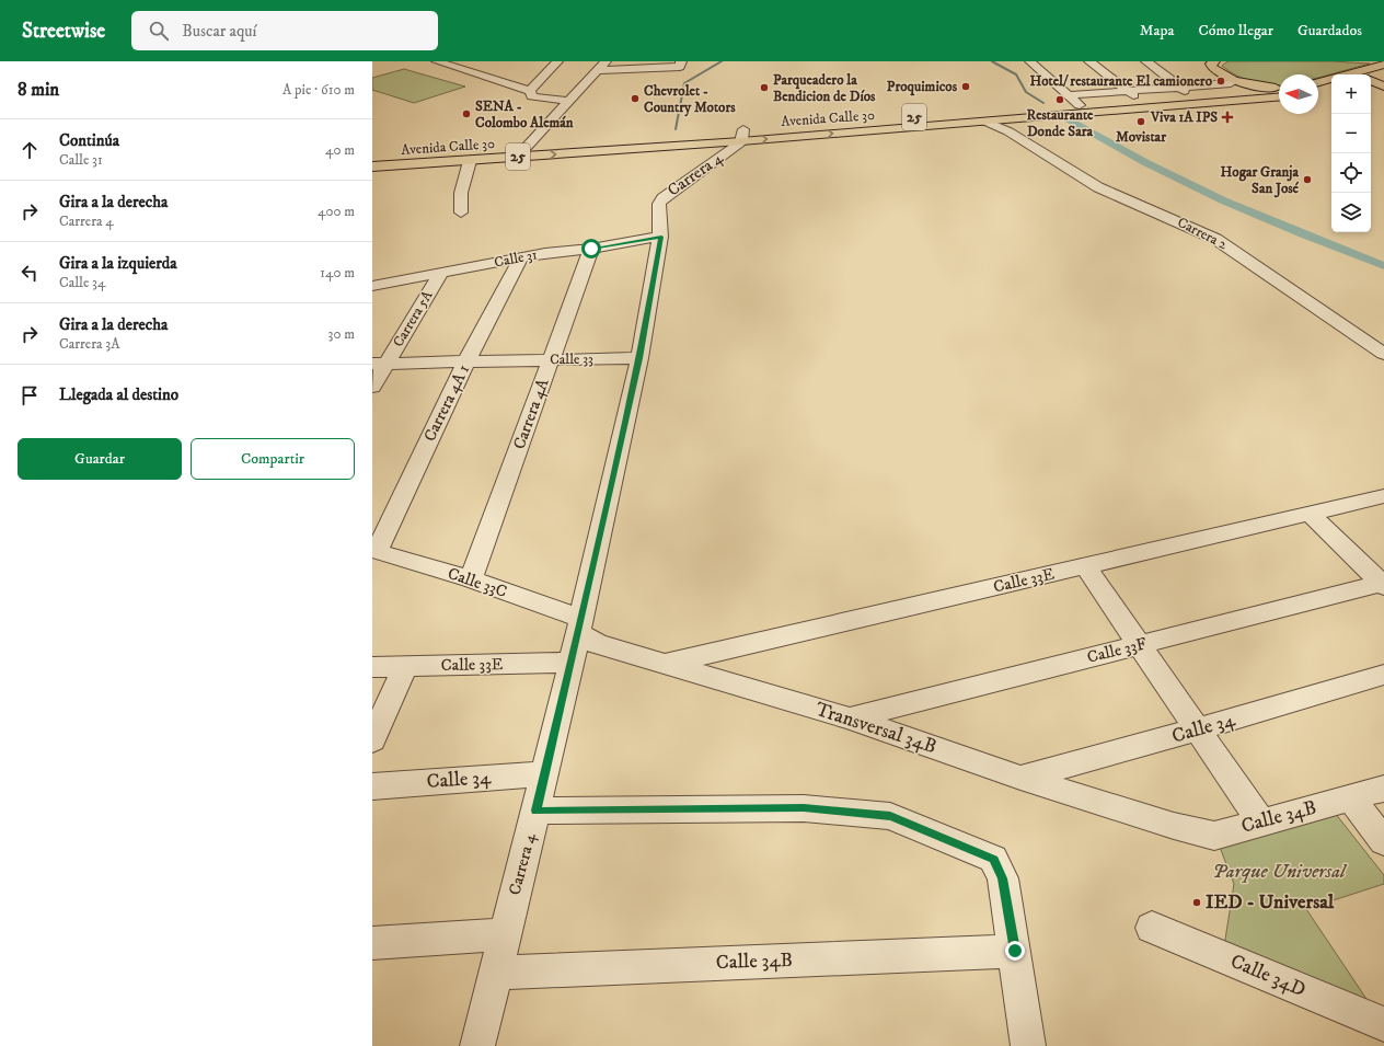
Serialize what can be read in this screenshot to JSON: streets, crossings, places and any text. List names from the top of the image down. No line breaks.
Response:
{"streets":{"highway":["25","Avenida Calle 30"],"street":["Carrera 4","Carrera 2","Calle 31","Carrera 5A","Calle 33","Carrera 4A 1","Carrera 4A","Calle 33E","Calle 33C","Calle 33F","Transversal 34B","Calle 34","Calle 34B","Calle 34D"]},"crossings":[["Avenida Calle 30","Carrera 4"],["Avenida Calle 30","Carrera 2"],["Carrera 4","Calle 31"],["Carrera 4","Calle 33"],["Carrera 4","Calle 33E"],["Carrera 4","Calle 33C"],["Carrera 4","Transversal 34B"],["Carrera 4","Calle 34"],["Carrera 4","Calle 34B"],["Calle 31","Carrera 5A"],["Calle 31","Carrera 4A 1"],["Calle 31","Carrera 4A"],["Carrera 5A","Calle 33"],["Calle 33","Carrera 4A 1"],["Calle 33","Carrera 4A"],["Carrera 4A 1","Calle 33C"],["Carrera 4A","Calle 33C"],["Calle 33E","Transversal 34B"],["Calle 33C","Transversal 34B"],["Calle 33F","Transversal 34B"],["Transversal 34B","Calle 34"],["Transversal 34B","Calle 34B"]],"parks":["Parque Universal"],"places":{"other":["Hotel/ restaurante El camionero","Proquimicos","Parqueadero la Bendicion de Díos","Chevrolet - Country Motors","Restaurante Donde Sara","SENA - Colombo Alemán","Movistar","Hogar Granja San José","IED - Universal"],"health":["Viva 1A IPS"]},"north":"left","page":{"header":"Streetwise","search":"Buscar aquí","nav":["Mapa","Cómo llegar","Guardados"],"heading":["8 min","A pie · 610 m"],"map_buttons":["+","−"],"list":[["Continúa","Calle 31","40 m"],["Gira a la derecha","Carrera 4","400 m"],["Gira a la izquierda","Calle 34","140 m"],["Gira a la derecha","Carrera 3A","30 m"],"Llegada al destino"],"buttons":["Guardar","Compartir"]}}
